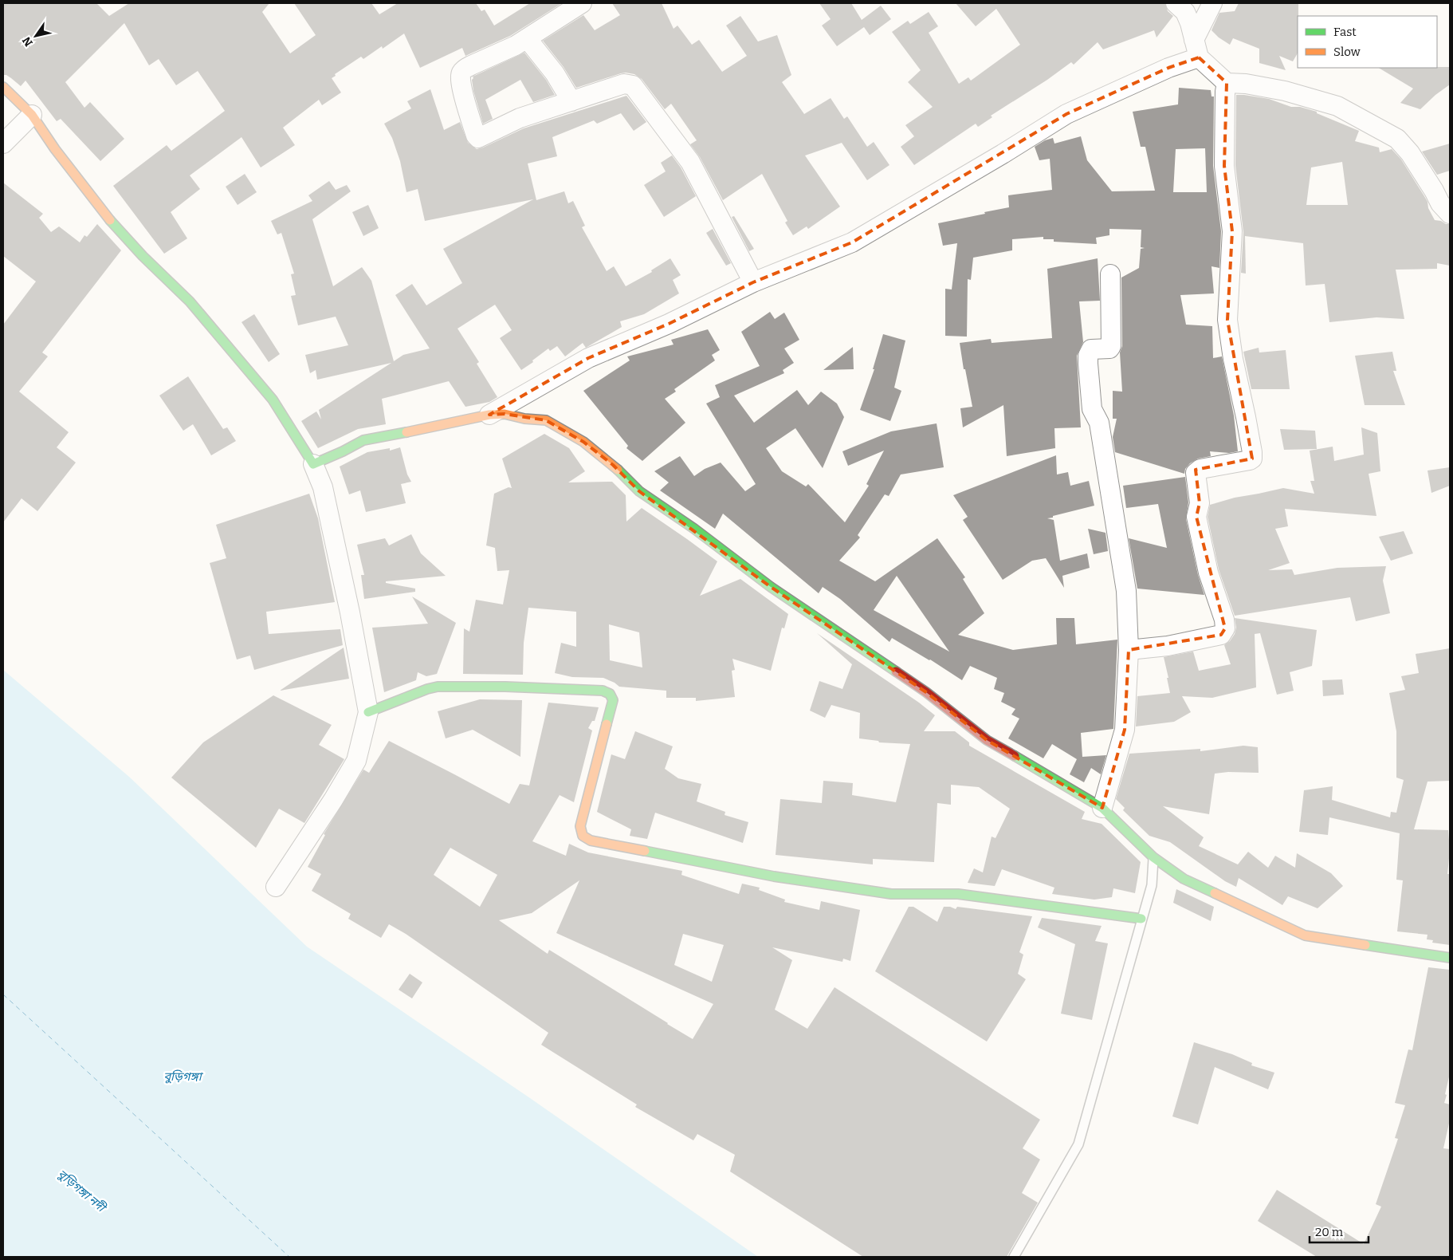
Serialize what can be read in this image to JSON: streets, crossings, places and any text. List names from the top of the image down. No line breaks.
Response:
{"water":["বুড়িগঙ্গা","বুড়িগঙ্গা নদী"],"legend":["Fast","Slow"],"scale_bar":"20 m","north":"bottom left"}
